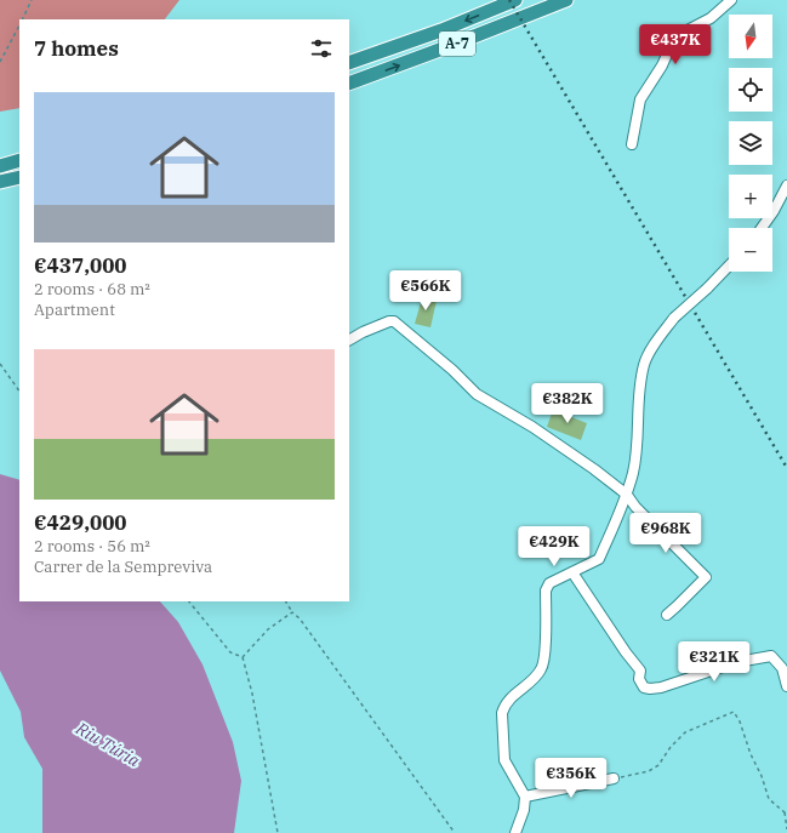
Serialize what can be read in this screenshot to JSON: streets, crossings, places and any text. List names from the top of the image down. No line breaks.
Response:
{"streets":{"highway":["A-7"]},"water":["Riu Túria"],"north":"bottom","page":{"map_buttons":["+","−"],"heading":"7 homes","price":["€437K","€566K","€382K","€968K","€429K","€321K","€356K"],"list":[{"name":"€437,000","note":"2 rooms · 68 m² · Apartment"},{"name":"€429,000","note":"2 rooms · 56 m² · Carrer de la Sempreviva"}]}}
